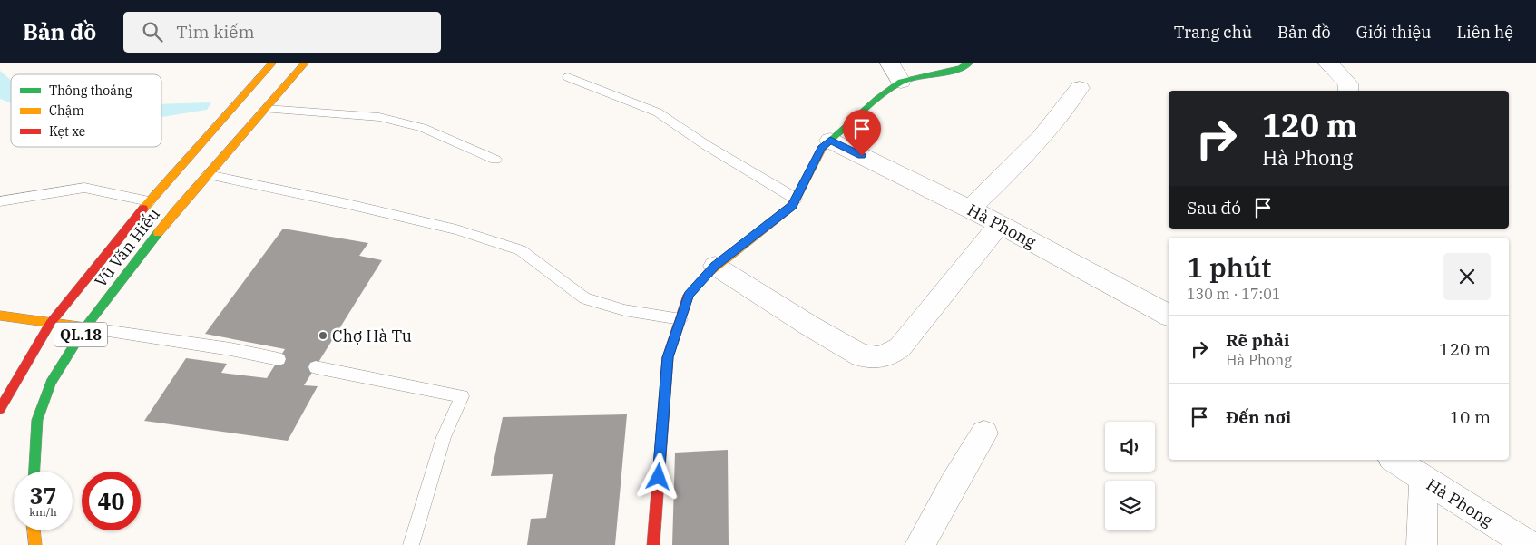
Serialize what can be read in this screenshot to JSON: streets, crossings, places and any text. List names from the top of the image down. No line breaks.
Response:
{"streets":{"main road":["Vũ Văn Hiếu","QL.18"],"street":["Hà Phong"]},"places":["Chợ Hà Tu"],"legend":["Thông thoáng","Chậm","Kẹt xe"],"page":{"header":"Bản đồ","search":"Tìm kiếm","nav":["Trang chủ","Bản đồ","Giới thiệu","Liên hệ"],"turn":["120 m","Hà Phong"],"then":"Sau đó","heading":["1 phút","130 m · 17:01"],"list":[{"name":"Rẽ phải","note":"Hà Phong","value":"120 m"},{"name":"Đến nơi","value":"10 m"}],"speed":"37 km/h","limit":"40"}}
